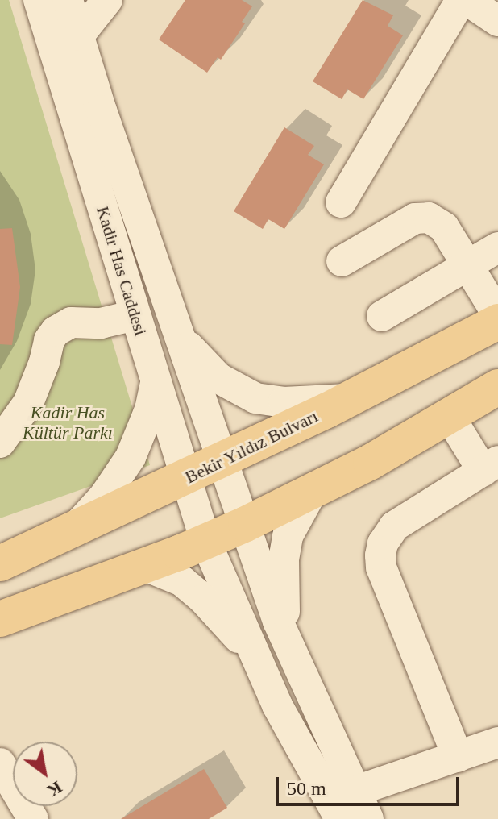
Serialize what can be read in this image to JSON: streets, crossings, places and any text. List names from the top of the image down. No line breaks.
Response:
{"streets":{"main road":["Bekir Yıldız Bulvarı"],"street":["Kadir Has Caddesi"]},"crossings":[["Kadir Has Caddesi","Bekir Yıldız Bulvarı"]],"parks":["Kadir Has Kültür Parkı"],"scale_bar":"50 m","north":"bottom right"}
